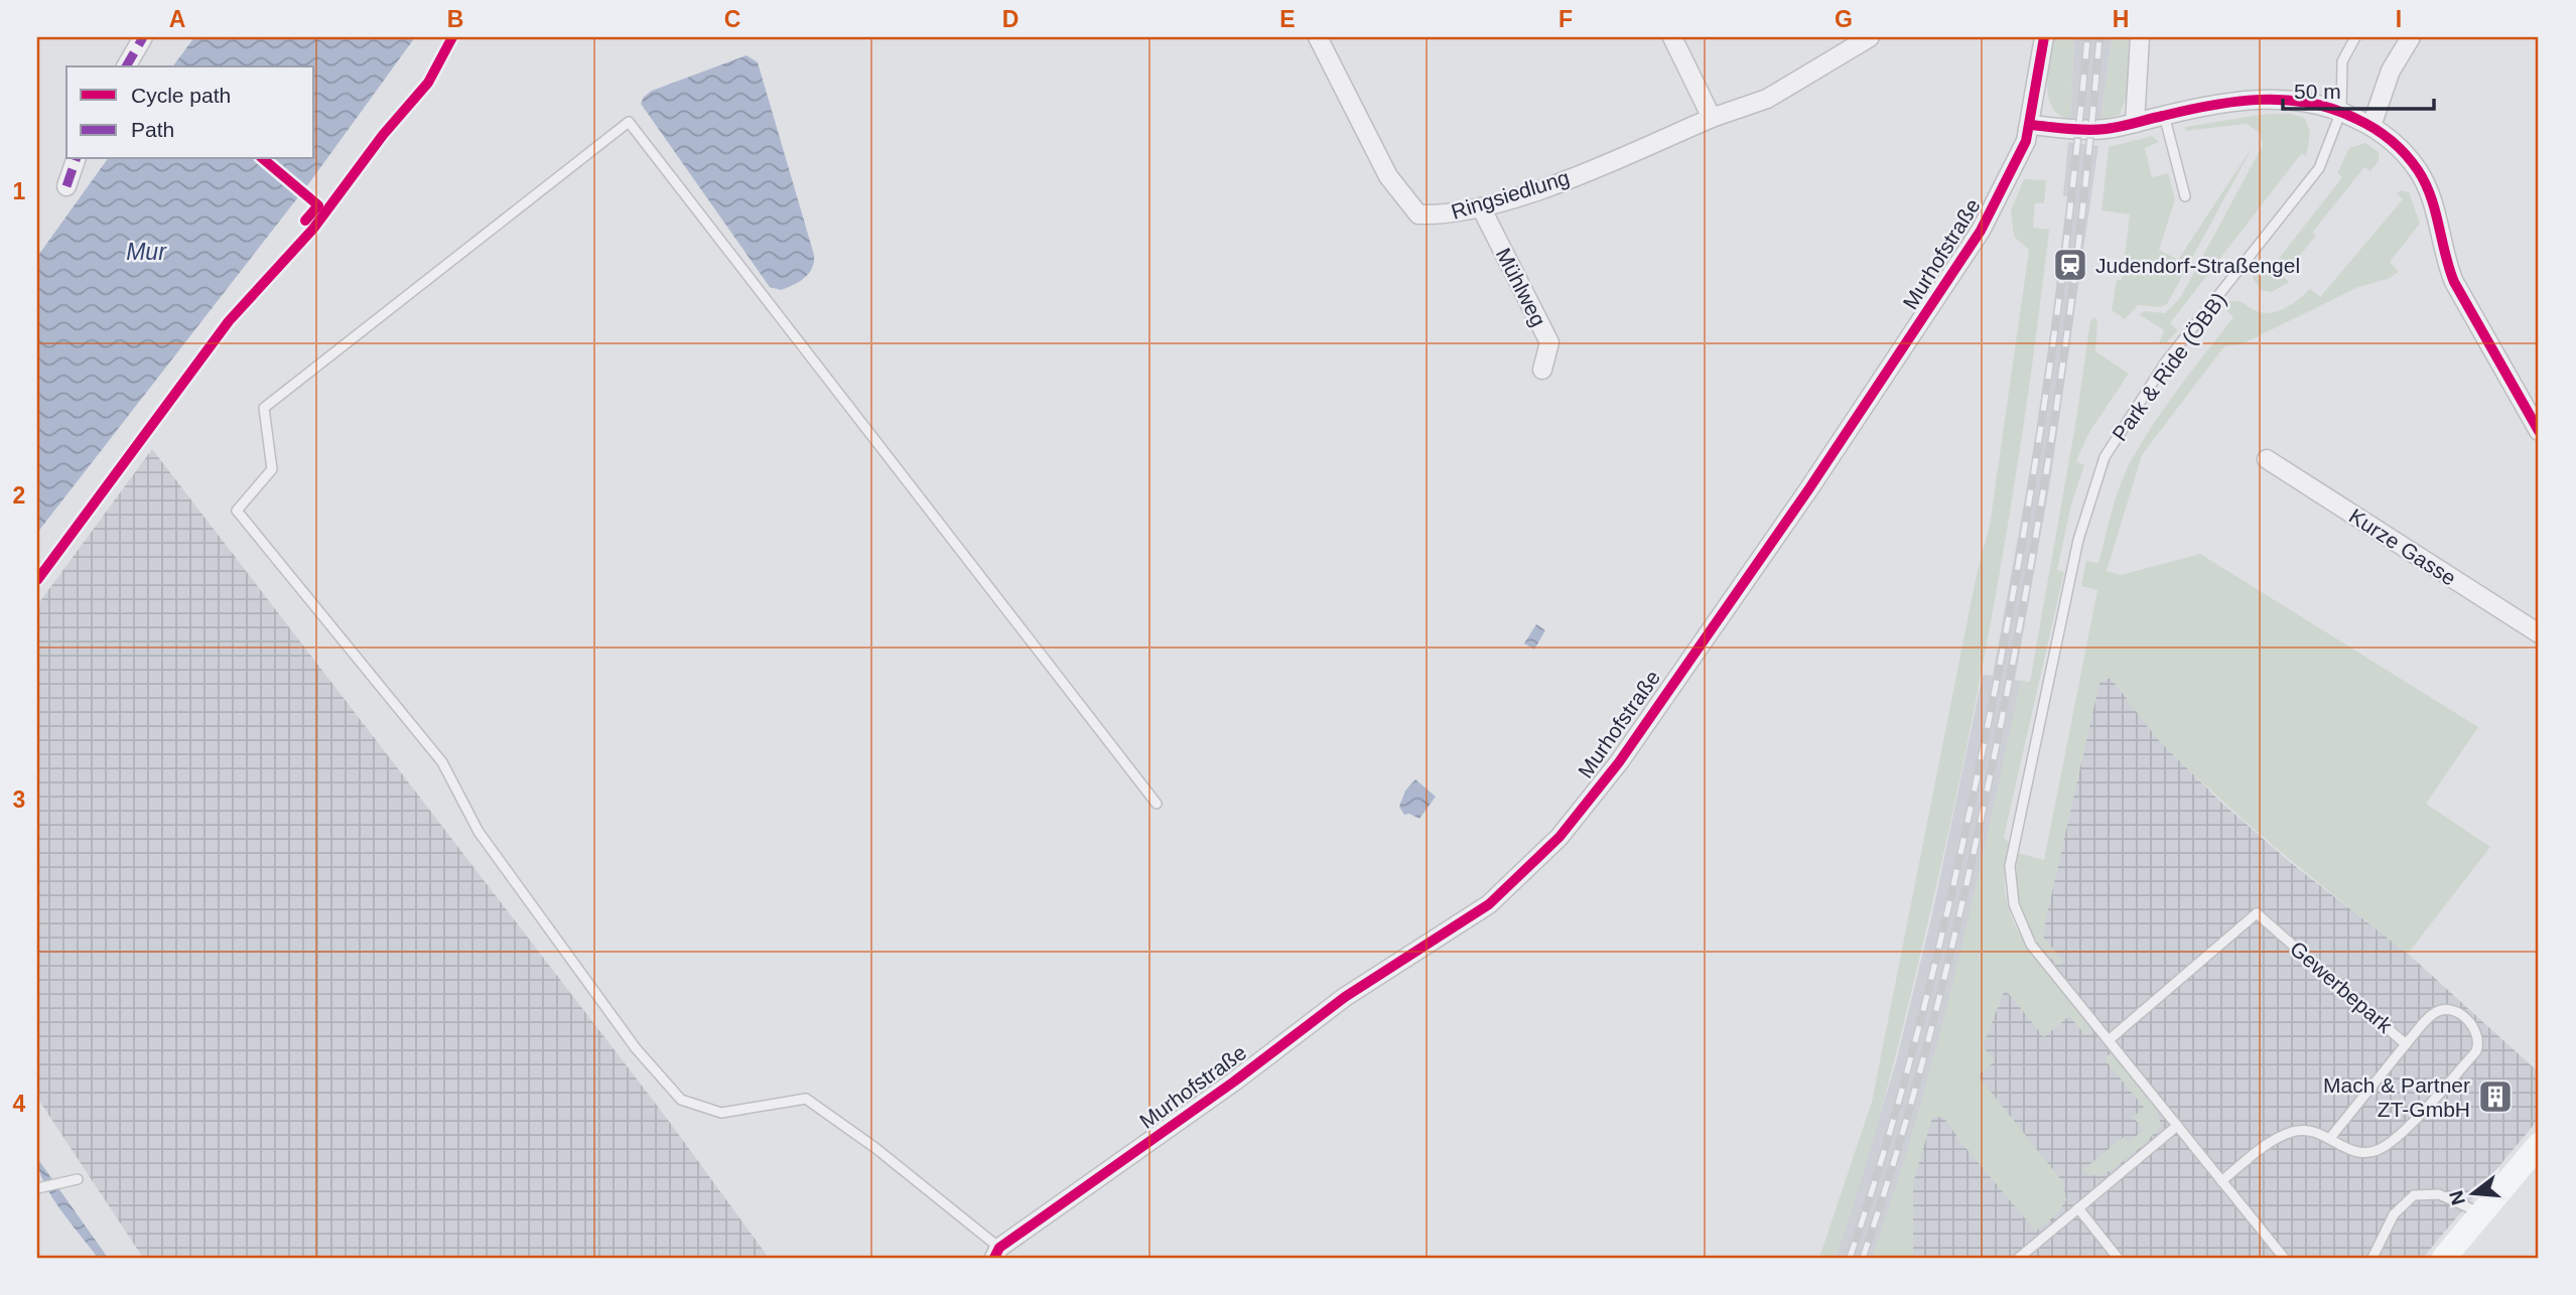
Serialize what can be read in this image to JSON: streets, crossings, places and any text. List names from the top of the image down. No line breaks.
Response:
{"streets":{"street":["Ringsiedlung","Murhofstraße","Mühlweg","Kurze Gasse"],"lane":["Park & Ride (ÖBB)","Gewerbepark"]},"crossings":[["Ringsiedlung","Mühlweg"],["Park & Ride (ÖBB)","Gewerbepark"]],"water":["Mur"],"places":{"station":["Judendorf-Straßengel"],"building":["Mach & Partner ZT-GmbH"]},"legend":["Cycle path","Path"],"scale_bar":"50 m","north":"left","grid":{"columns":["A","B","C","D","E","F","G","H","I"],"rows":["1","2","3","4"]}}
